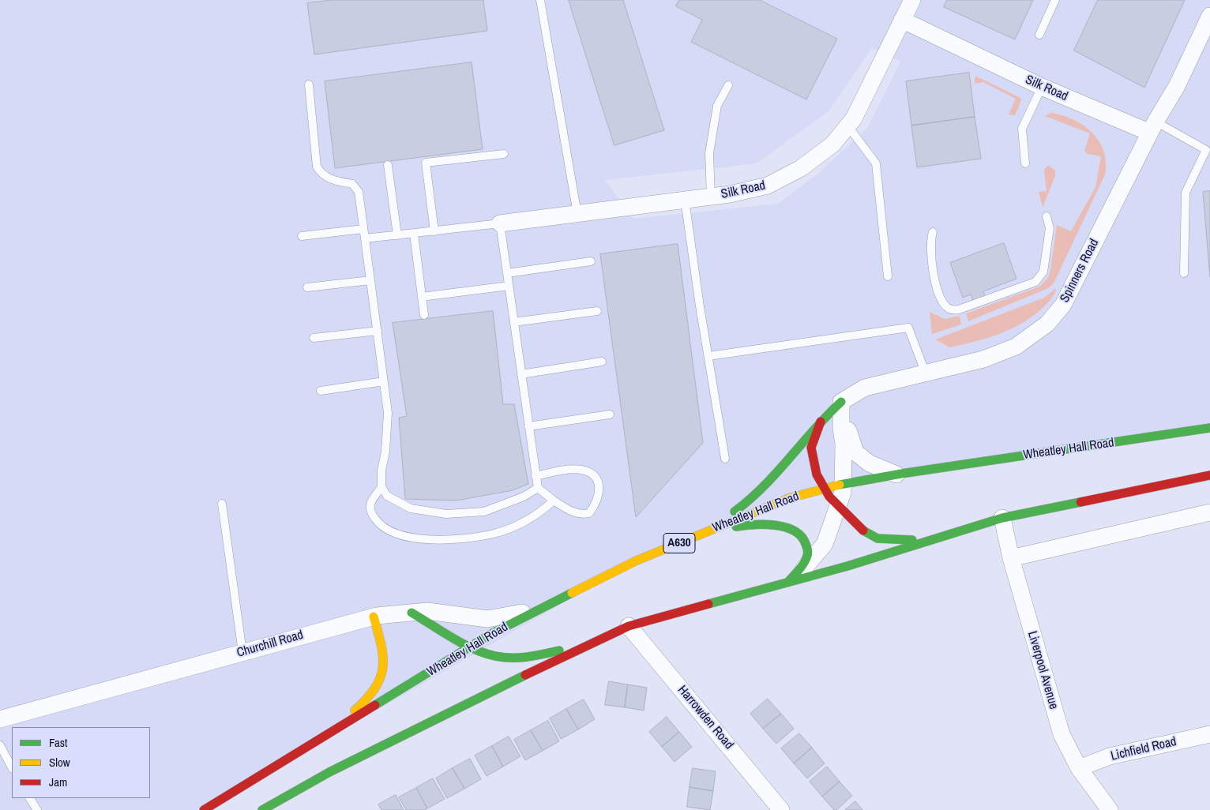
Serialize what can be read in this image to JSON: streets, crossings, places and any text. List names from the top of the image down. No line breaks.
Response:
{"streets":{"highway":["Wheatley Hall Road","A630"],"street":["Silk Road","Spinners Road","Churchill Road","Liverpool Avenue","Harrowden Road","Lichfield Road"]},"crossings":[["Silk Road","Spinners Road"],["Wheatley Hall Road","Churchill Road"],["Liverpool Avenue","Lichfield Road"]],"legend":["Fast","Slow","Jam"]}
